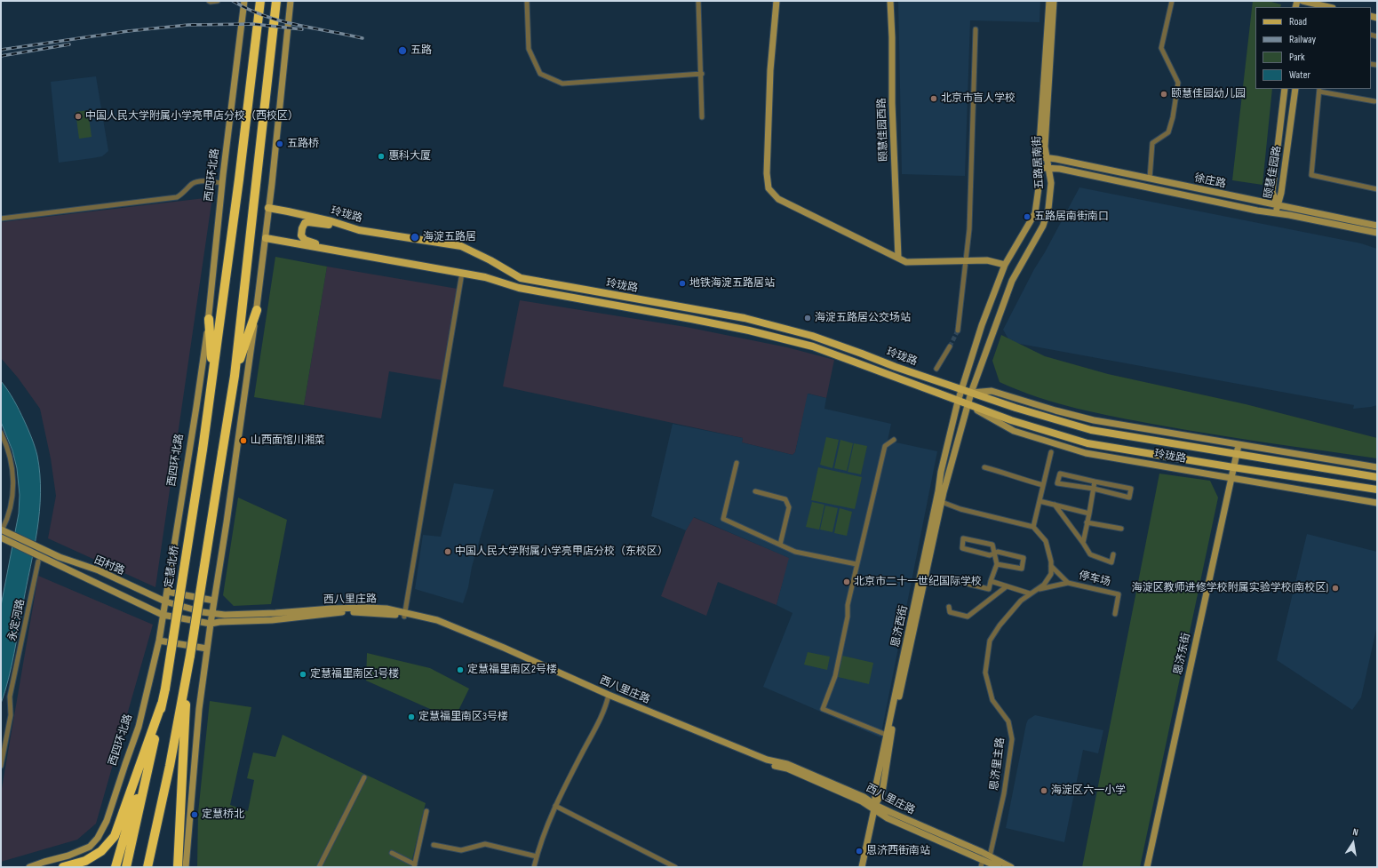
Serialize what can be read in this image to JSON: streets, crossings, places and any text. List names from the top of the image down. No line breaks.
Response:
{"streets":{"highway":["定慧北桥"],"main road":["玲珑路"],"street":["颐慧佳园西路","五路居南街","颐慧佳园路","西四环北路","徐庄路","田村路","停车场","西八里庄路","永定河路","恩济西街","恩济东街","恩济里主路"]},"crossings":[["五路居南街","徐庄路"],["五路居南街","玲珑路"],["五路居南街","恩济西街"],["颐慧佳园路","徐庄路"],["西四环北路","田村路"],["玲珑路","恩济西街"],["玲珑路","恩济东街"],["田村路","西八里庄路"],["西八里庄路","恩济西街"],["西八里庄路","恩济里主路"]],"places":["五路","颐慧佳园幼儿园","北京市盲人学校","中国人民大学附属小学亮甲店分校（西校区）","五路桥","惠科大厦","五路居南街南口","海淀五路居","地铁海淀五路居站","海淀五路居公交场站","山西面馆川湘菜","中国人民大学附属小学亮甲店分校（东校区）","北京市二十一世纪国际学校","海淀区教师进修学校附属实验学校(南校区)","定慧福里南区2号楼","定慧福里南区1号楼","定慧福里南区3号楼","海淀区六一小学","定慧桥北","恩济西街南站"],"legend":["Road","Railway","Park","Water"],"north":"top"}
